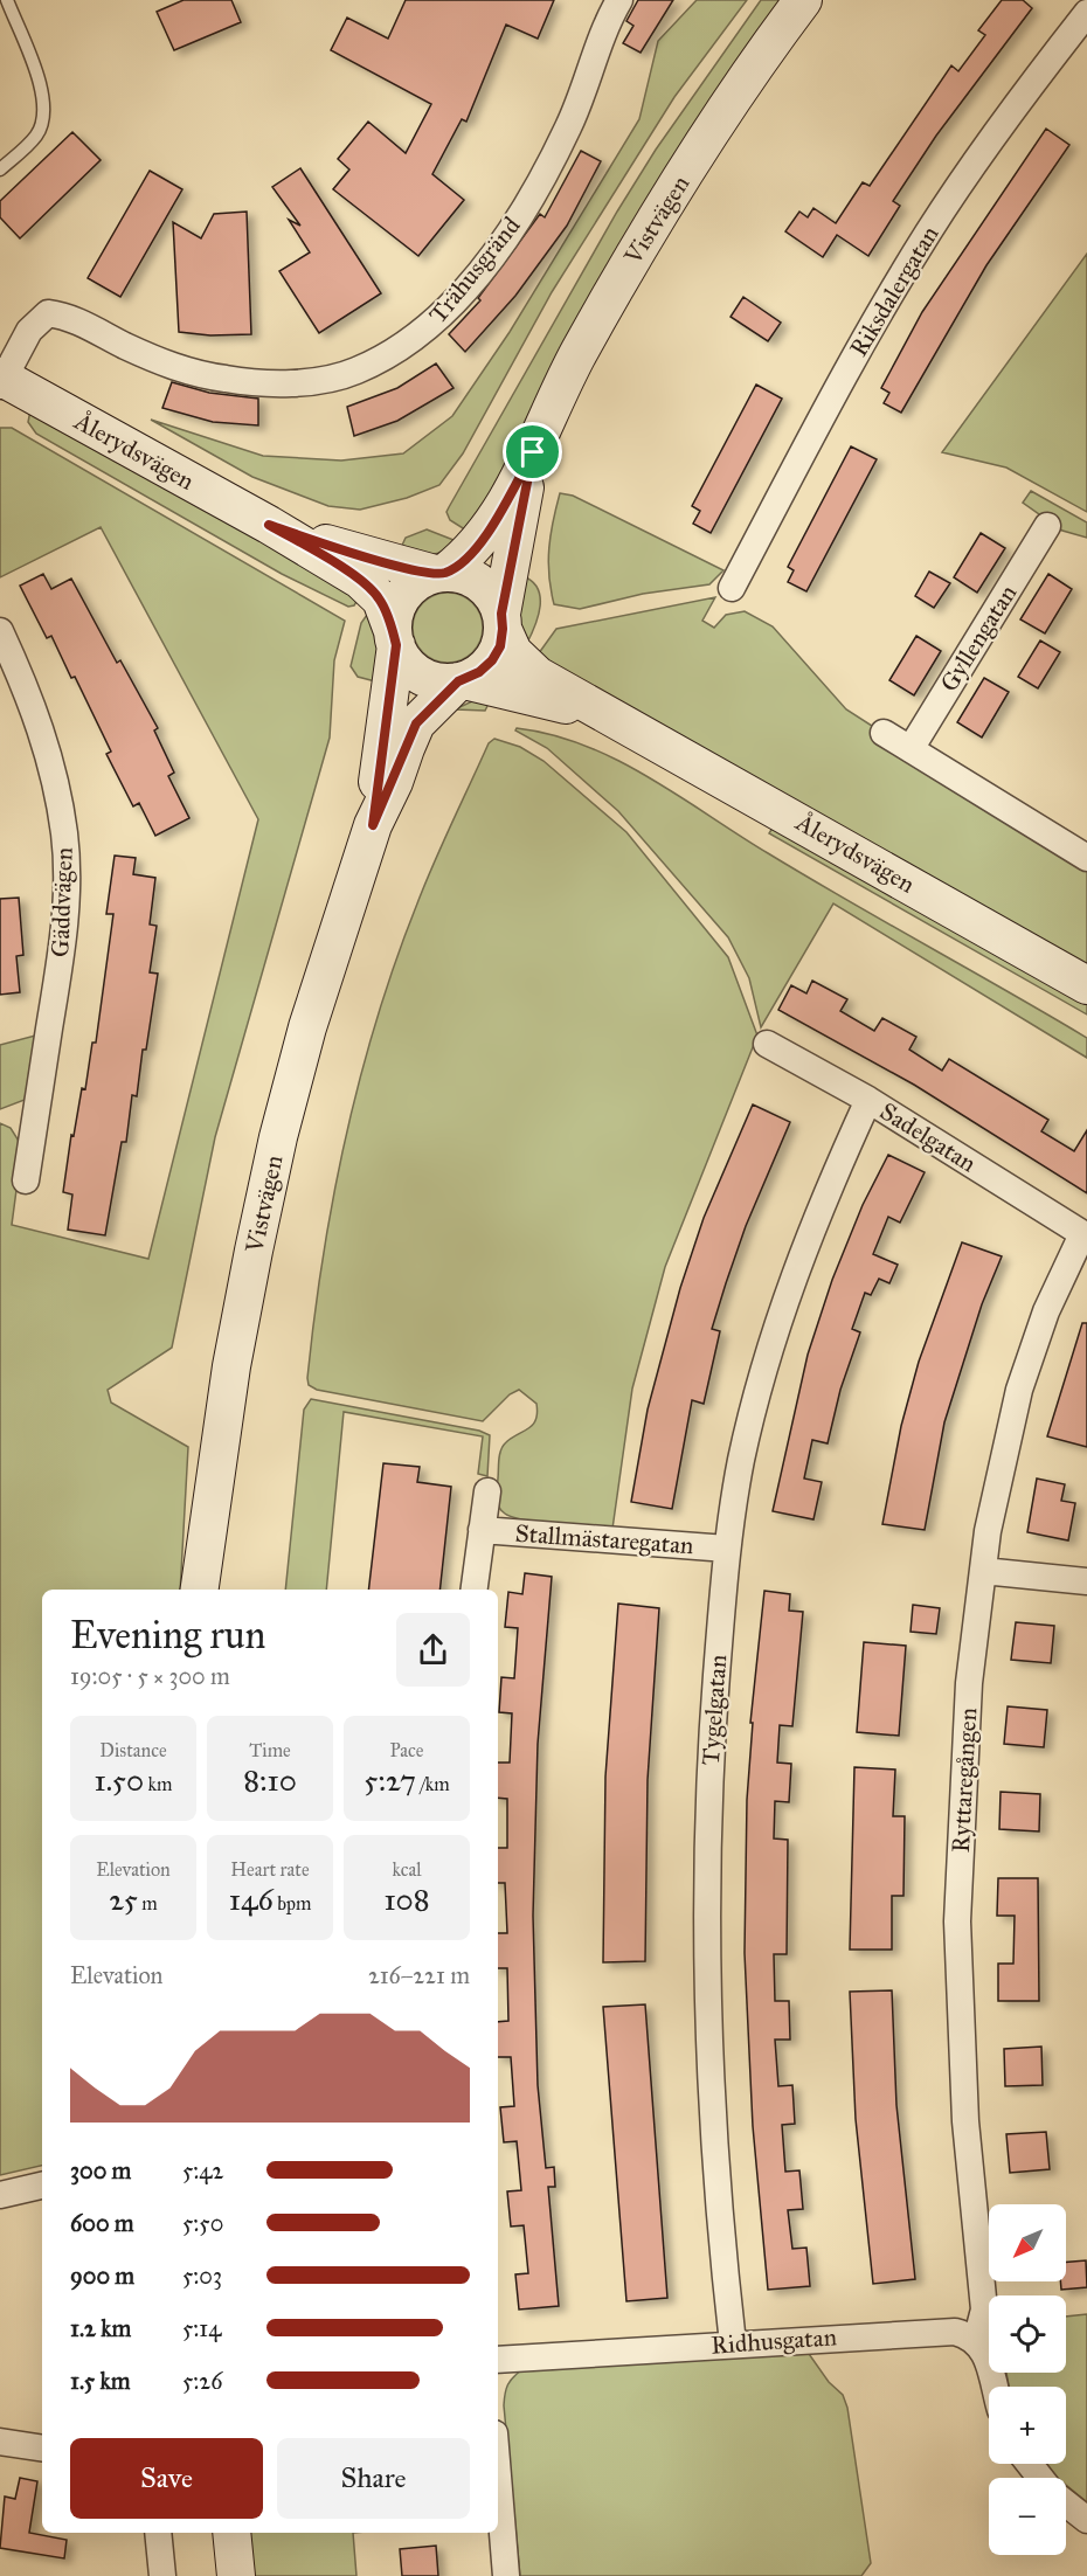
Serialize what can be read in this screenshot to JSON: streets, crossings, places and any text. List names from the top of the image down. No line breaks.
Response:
{"streets":{"main road":["Vistvägen","Ålerydsvägen"],"street":["Trähusgränd","Riksdalergatan","Gyllengatan","Gäddvägen","Sadelgatan","Stallmästaregatan","Tygelgatan","Ryttaregången","Ridhusgatan"]},"crossings":[["Vistvägen","Ålerydsvägen"],["Trähusgränd","Ålerydsvägen"],["Sadelgatan","Tygelgatan"],["Sadelgatan","Ryttaregången"],["Stallmästaregatan","Tygelgatan"],["Tygelgatan","Ridhusgatan"],["Ryttaregången","Ridhusgatan"]],"north":"bottom left","page":{"heading":["Evening run","19:05 · 5 × 300 m"],"stats":[["Distance","1.50 km"],["Time","8:10"],["Pace","5:27 /km"],["Elevation","25 m"],["Heart rate","146 bpm"],["kcal","108"]],"chart":["Elevation","216–221 m"],"list":[{"name":"300 m","note":"5:42"},{"name":"600 m","note":"5:50"},{"name":"900 m","note":"5:03"},{"name":"1.2 km","note":"5:14"},{"name":"1.5 km","note":"5:26"}],"map_buttons":["+","−"],"buttons":["Save","Share"]}}
